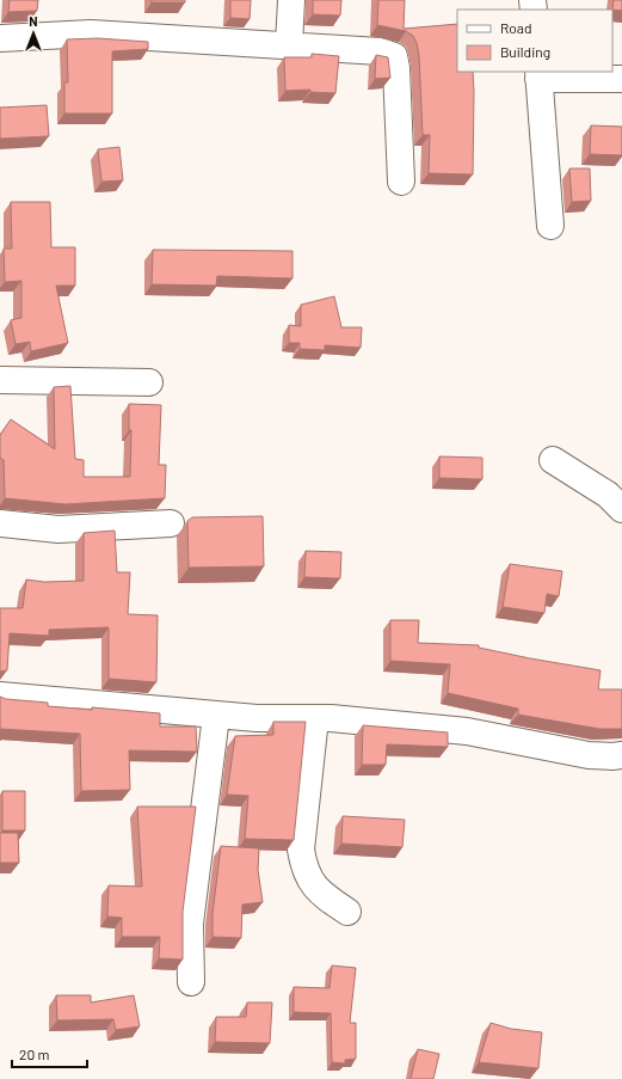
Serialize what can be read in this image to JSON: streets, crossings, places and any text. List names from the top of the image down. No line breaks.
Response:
{"legend":["Road","Building"],"scale_bar":"20 m","north":"top"}
